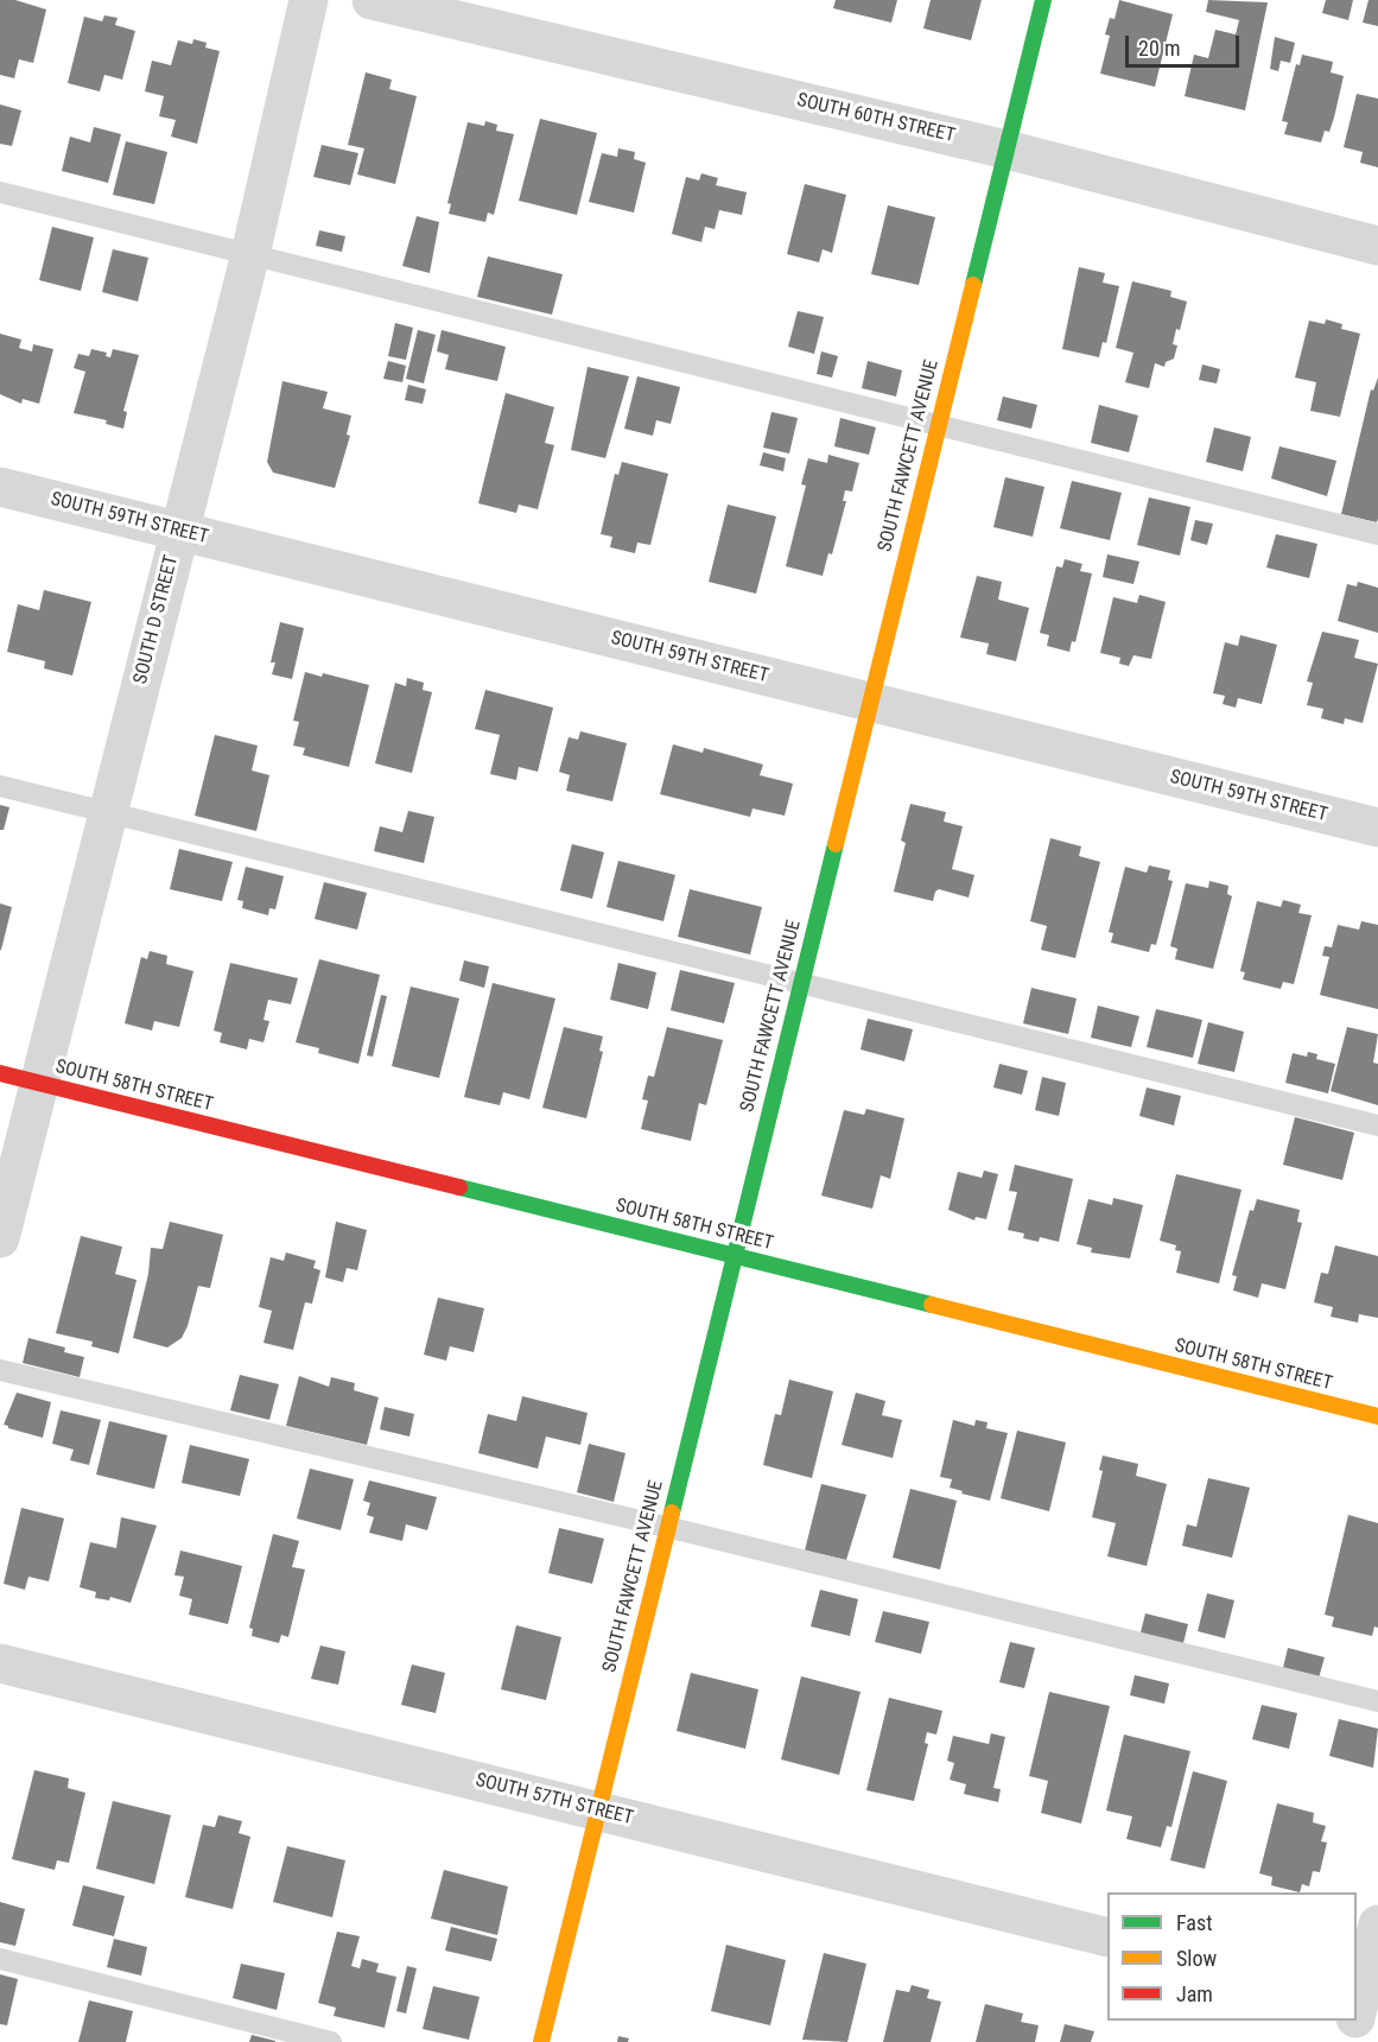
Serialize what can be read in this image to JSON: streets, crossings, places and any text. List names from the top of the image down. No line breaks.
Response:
{"streets":{"street":["SOUTH 60TH STREET","SOUTH FAWCETT AVENUE","SOUTH 59TH STREET","SOUTH D STREET","SOUTH 58TH STREET","SOUTH 57TH STREET"]},"crossings":[["SOUTH 60TH STREET","SOUTH FAWCETT AVENUE"],["SOUTH FAWCETT AVENUE","SOUTH 59TH STREET"],["SOUTH FAWCETT AVENUE","SOUTH 58TH STREET"],["SOUTH FAWCETT AVENUE","SOUTH 57TH STREET"],["SOUTH 59TH STREET","SOUTH D STREET"],["SOUTH D STREET","SOUTH 58TH STREET"]],"legend":["Fast","Slow","Jam"],"scale_bar":"20 m"}
